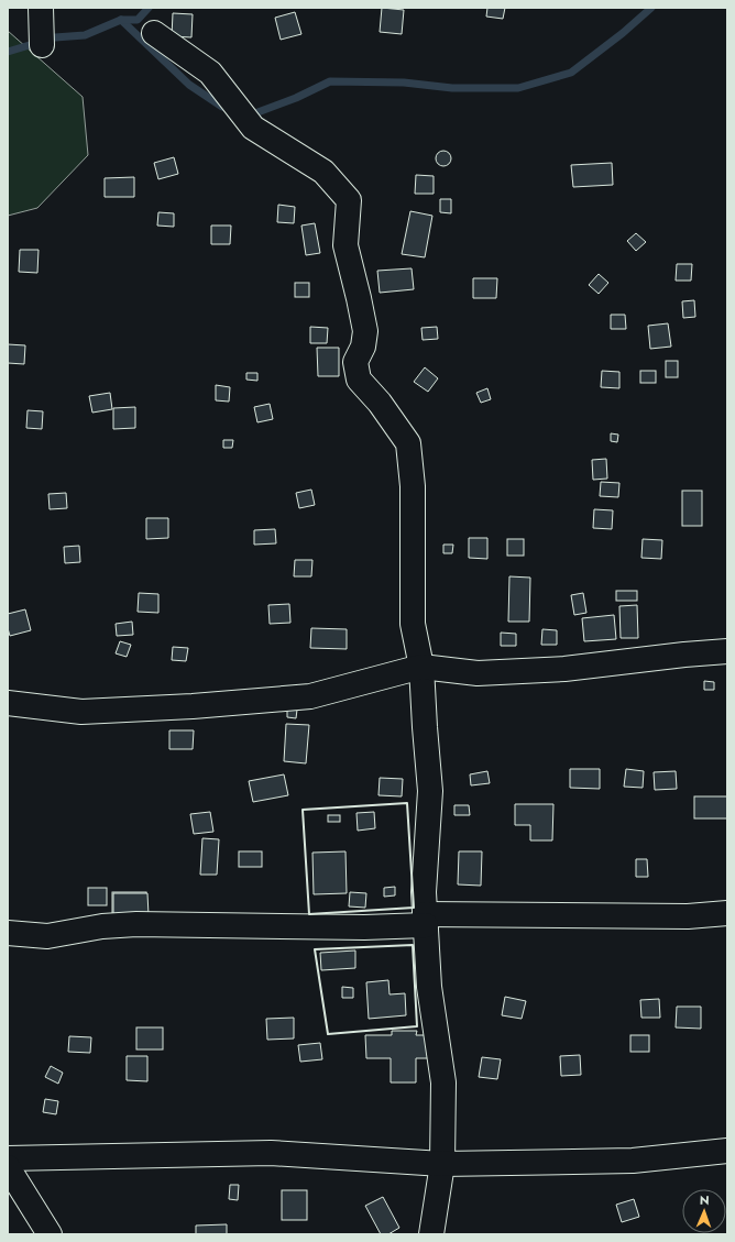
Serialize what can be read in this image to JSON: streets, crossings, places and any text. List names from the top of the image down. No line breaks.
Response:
{"north":"top"}
